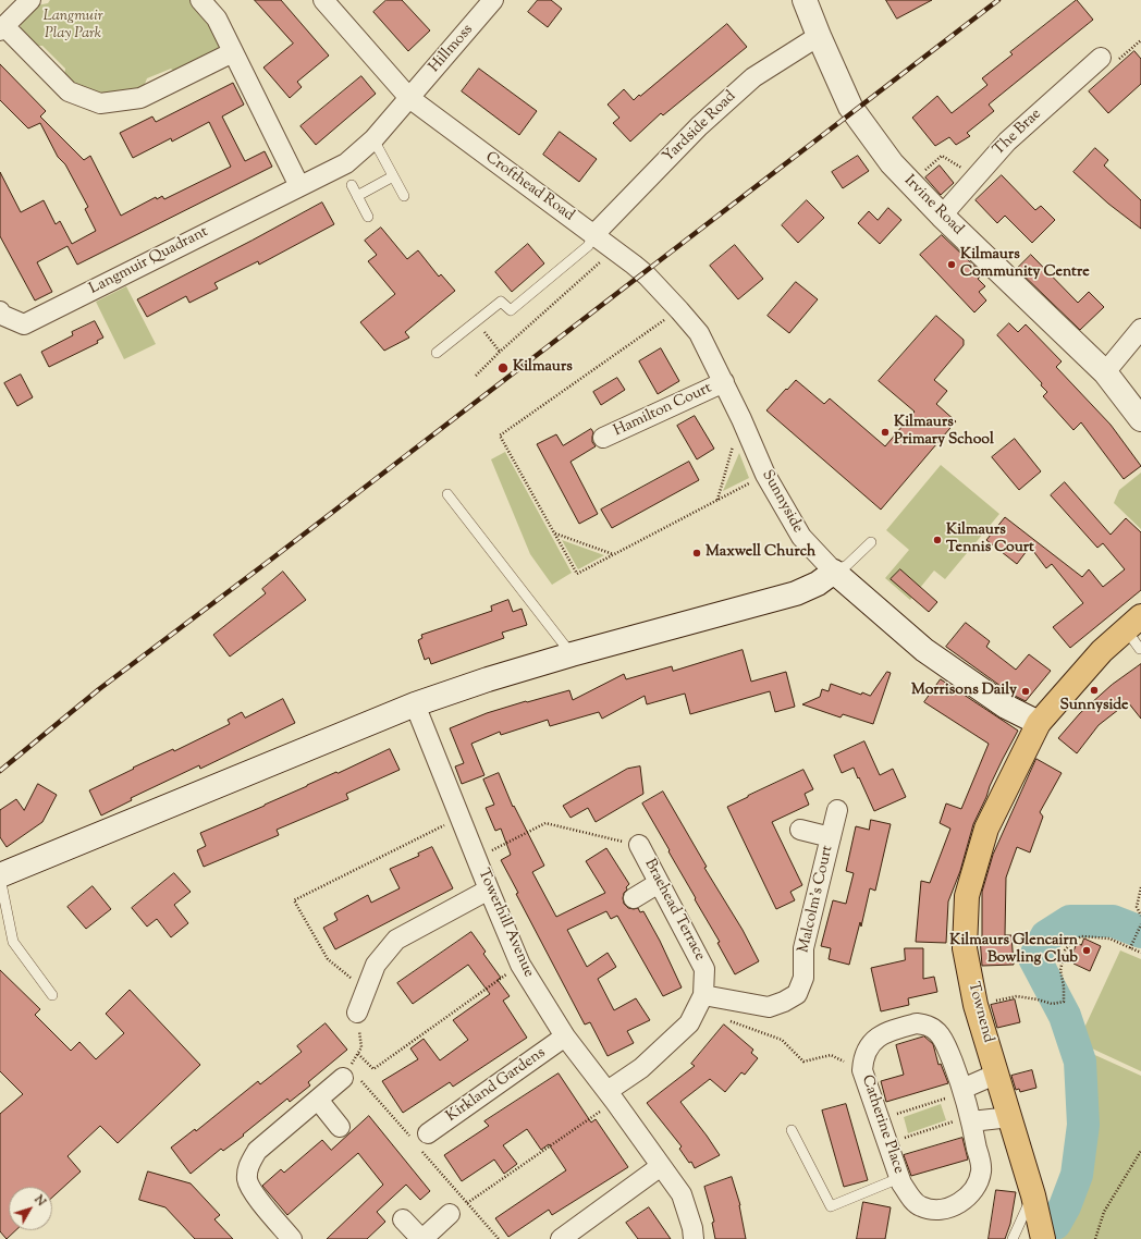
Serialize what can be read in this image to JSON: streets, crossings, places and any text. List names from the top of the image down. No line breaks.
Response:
{"streets":{"main road":["Irvine Road","Sunnyside","Townend"],"street":["Hillmoss","Yardside Road","The Brae","Crofthead Road","Langmuir Quadrant","Hamilton Court","Malcolm's Court","Braehead Terrace","Towerhill Avenue","Kirkland Gardens","Catherine Place"]},"crossings":[["Hillmoss","Crofthead Road"],["Hillmoss","Langmuir Quadrant"],["Yardside Road","Crofthead Road"],["Yardside Road","Irvine Road"],["The Brae","Irvine Road"],["Crofthead Road","Langmuir Quadrant"],["Crofthead Road","Hamilton Court"],["Crofthead Road","Sunnyside"],["Hamilton Court","Sunnyside"],["Sunnyside","Townend"],["Malcolm's Court","Braehead Terrace"],["Braehead Terrace","Towerhill Avenue"],["Towerhill Avenue","Kirkland Gardens"]],"parks":["Langmuir Play Park"],"places":["Kilmaurs Community Centre","Kilmaurs","Kilmaurs Primary School","Kilmaurs Tennis Court","Maxwell Church","Sunnyside","Morrisons Daily","Kilmaurs Glencairn Bowling Club"],"north":"top right"}
